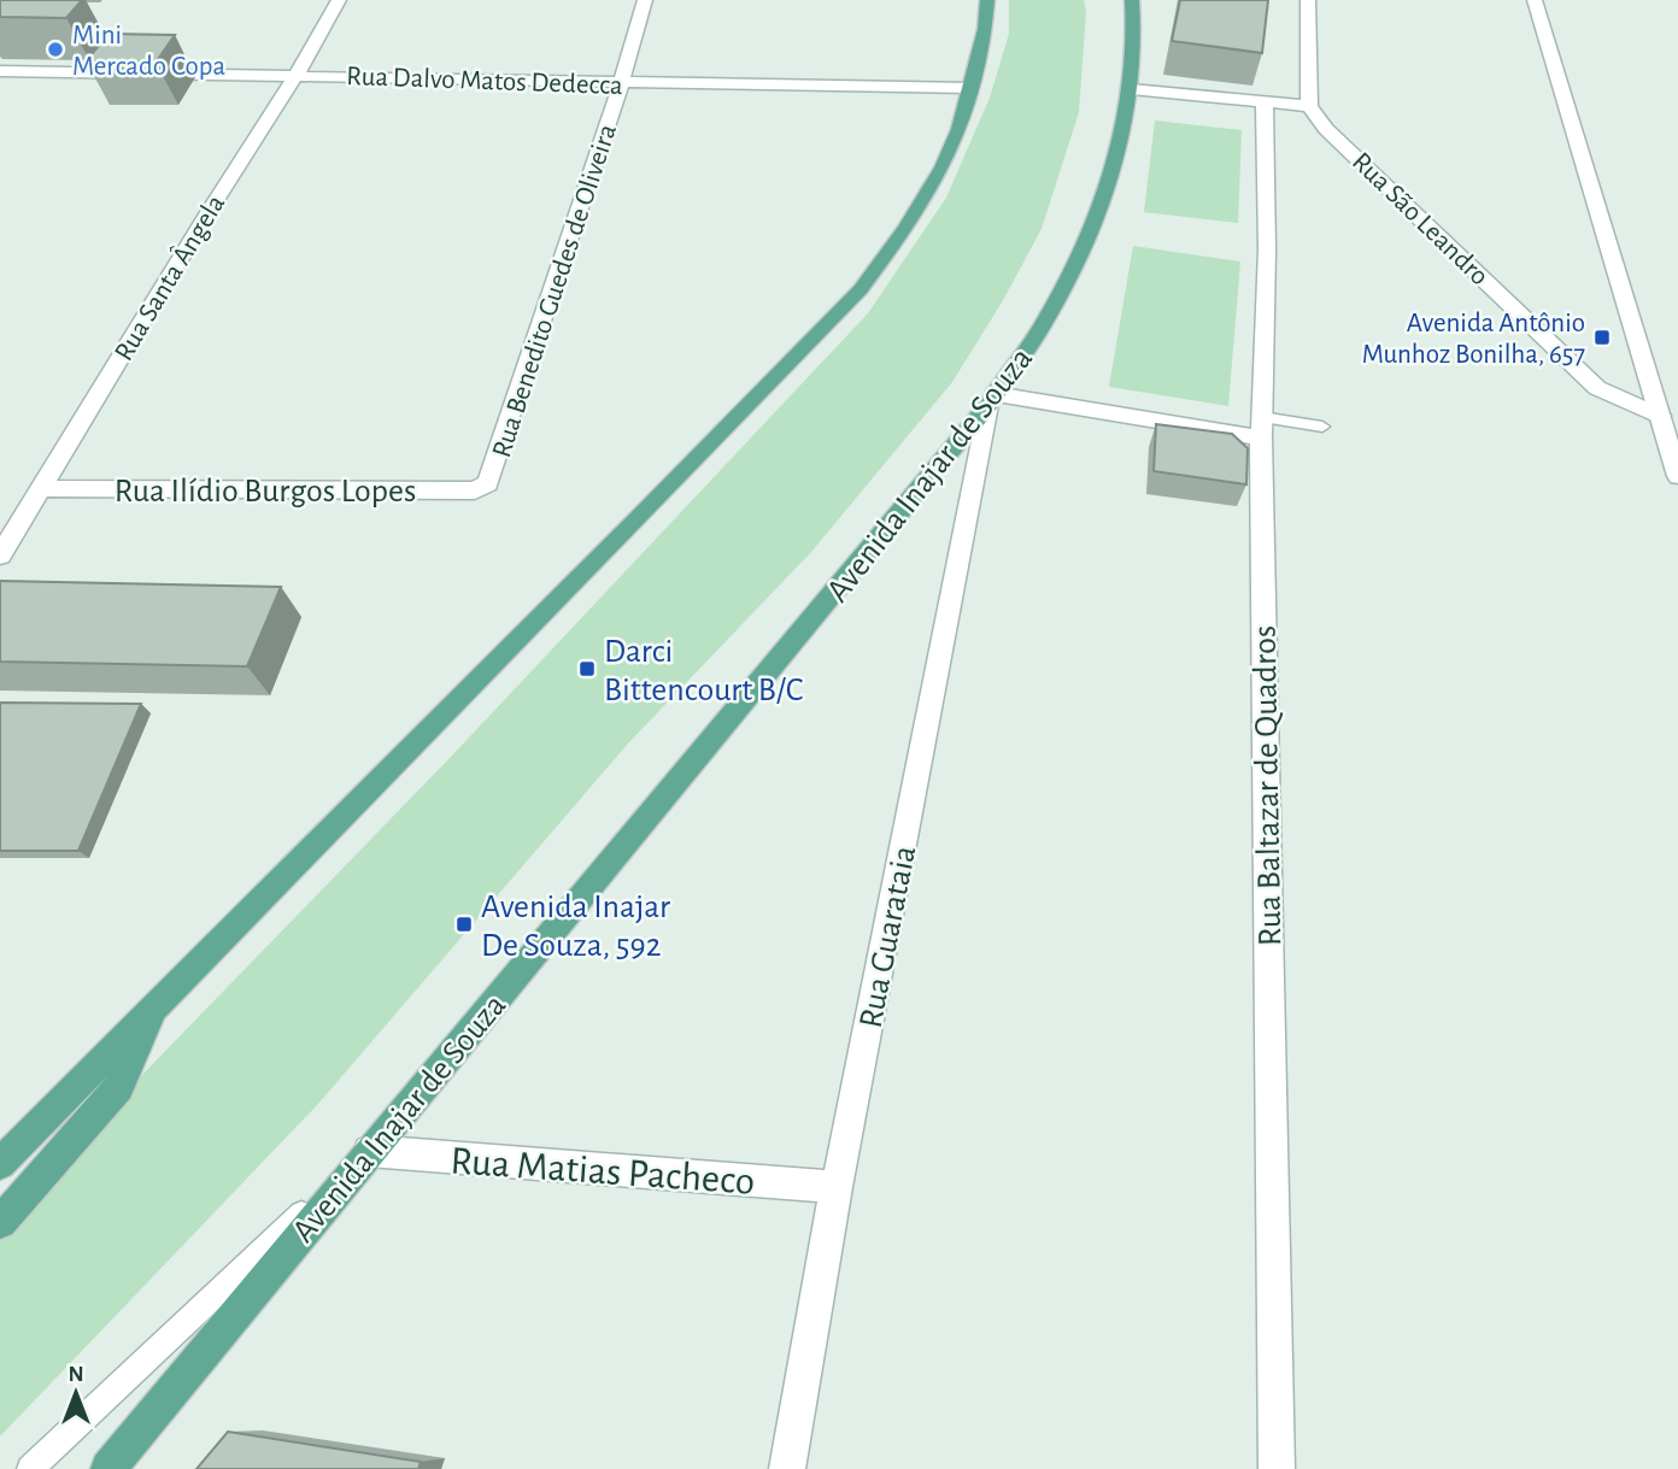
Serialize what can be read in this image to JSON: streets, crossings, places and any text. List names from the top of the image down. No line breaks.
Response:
{"streets":{"main road":["Avenida Inajar de Souza"],"street":["Rua Dalvo Matos Dedecca","Rua São Leandro","Rua Santa Ângela","Rua Benedito Guedes de Oliveira","Rua Ilídio Burgos Lopes","Rua Baltazar de Quadros","Rua Guarataia","Rua Matias Pacheco"]},"crossings":[["Rua Dalvo Matos Dedecca","Rua Santa Ângela"],["Rua Dalvo Matos Dedecca","Rua Benedito Guedes de Oliveira"],["Rua Santa Ângela","Rua Ilídio Burgos Lopes"],["Rua Benedito Guedes de Oliveira","Rua Ilídio Burgos Lopes"],["Avenida Inajar de Souza","Rua Guarataia"],["Avenida Inajar de Souza","Rua Matias Pacheco"],["Rua Guarataia","Rua Matias Pacheco"]],"places":{"other":["Mini Mercado Copa"],"transit":["Avenida Antônio Munhoz Bonilha, 657","Darci Bittencourt B/C","Avenida Inajar De Souza, 592"]},"north":"top"}
